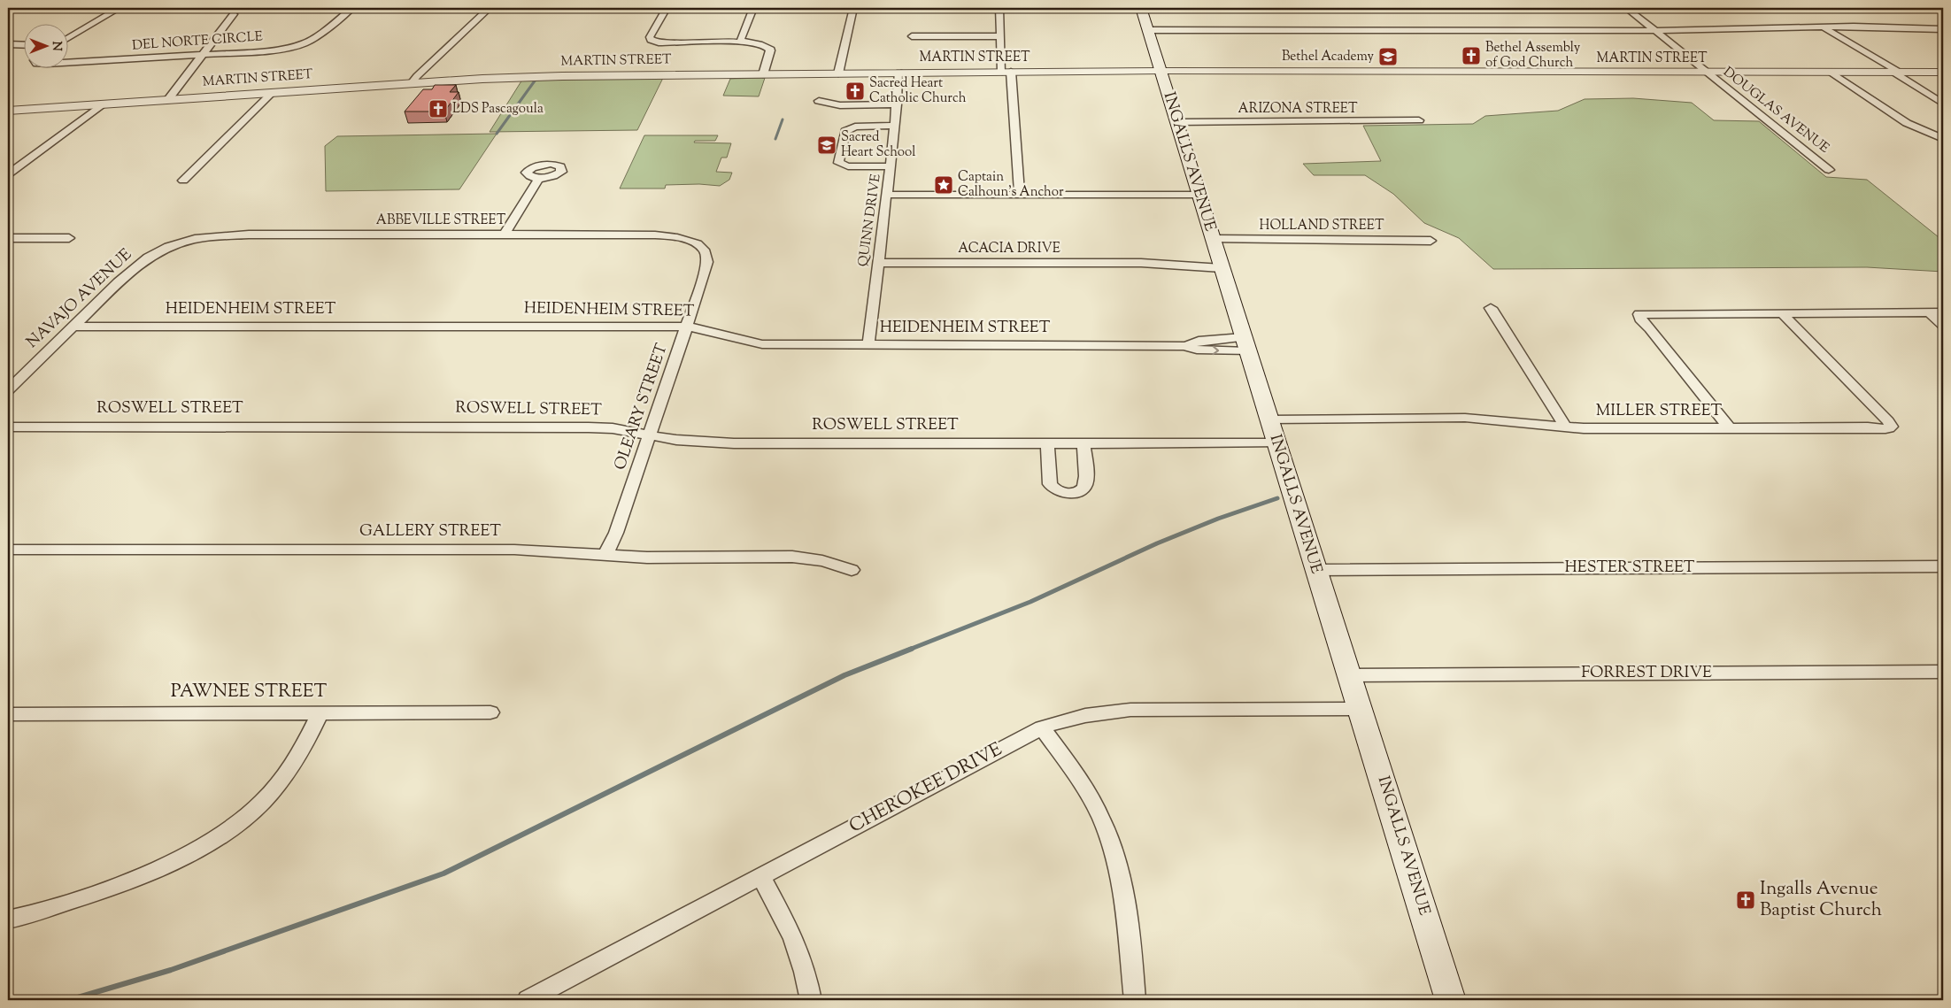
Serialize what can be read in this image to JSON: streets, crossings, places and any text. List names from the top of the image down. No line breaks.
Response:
{"streets":{"main road":["INGALLS AVENUE"],"street":["DEL NORTE CIRCLE","MARTIN STREET","ARIZONA STREET","DOUGLAS AVENUE","ABBEVILLE STREET","QUINN DRIVE","HOLLAND STREET","ACACIA DRIVE","NAVAJO AVENUE","HEIDENHEIM STREET","OLEARY STREET","ROSWELL STREET","MILLER STREET","GALLERY STREET","HESTER STREET","FORREST DRIVE","PAWNEE STREET","CHEROKEE DRIVE"]},"crossings":[["MARTIN STREET","DOUGLAS AVENUE"],["MARTIN STREET","INGALLS AVENUE"],["MARTIN STREET","QUINN DRIVE"],["ARIZONA STREET","INGALLS AVENUE"],["INGALLS AVENUE","HOLLAND STREET"],["INGALLS AVENUE","ACACIA DRIVE"],["INGALLS AVENUE","HEIDENHEIM STREET"],["INGALLS AVENUE","ROSWELL STREET"],["INGALLS AVENUE","MILLER STREET"],["INGALLS AVENUE","HESTER STREET"],["INGALLS AVENUE","FORREST DRIVE"],["INGALLS AVENUE","CHEROKEE DRIVE"],["ABBEVILLE STREET","NAVAJO AVENUE"],["ABBEVILLE STREET","OLEARY STREET"],["QUINN DRIVE","ACACIA DRIVE"],["QUINN DRIVE","HEIDENHEIM STREET"],["HOLLAND STREET","ACACIA DRIVE"],["NAVAJO AVENUE","HEIDENHEIM STREET"],["HEIDENHEIM STREET","OLEARY STREET"],["OLEARY STREET","ROSWELL STREET"],["OLEARY STREET","GALLERY STREET"]],"places":{"church":["Bethel Assembly of God Church","Sacred Heart Catholic Church","LDS Pascagoula","Ingalls Avenue Baptist Church"],"school or university":["Bethel Academy","Sacred Heart School"],"place":["Captain Calhoun's Anchor"]},"north":"right"}
